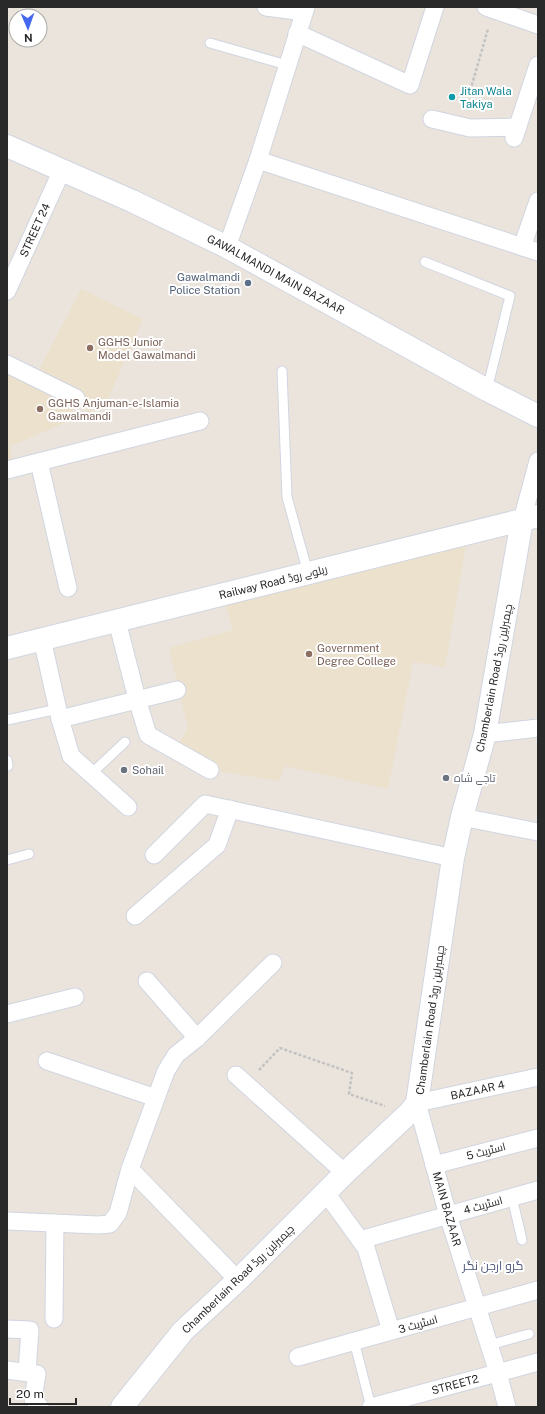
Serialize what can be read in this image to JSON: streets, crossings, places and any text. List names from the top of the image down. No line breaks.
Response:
{"streets":{"street":["STREET 24","GAWALMANDI MAIN BAZAAR","Railway Road ریلوے روڈ","Chamberlain Road چیمبرلین روڈ","BAZAAR 4","اسٹریٹ 5","اسٹریٹ 4","MAIN BAZAAR","اسٹریٹ 3","STREET2"]},"crossings":[["STREET 24","GAWALMANDI MAIN BAZAAR"],["Railway Road ریلوے روڈ","Chamberlain Road چیمبرلین روڈ"],["Chamberlain Road چیمبرلین روڈ","BAZAAR 4"],["Chamberlain Road چیمبرلین روڈ","MAIN BAZAAR"],["BAZAAR 4","MAIN BAZAAR"],["اسٹریٹ 5","MAIN BAZAAR"],["اسٹریٹ 4","MAIN BAZAAR"],["MAIN BAZAAR","اسٹریٹ 3"],["MAIN BAZAAR","STREET2"]],"districts":["گرو ارجن نگر"],"places":["Jitan Wala Takiya","Gawalmandi Police Station","GGHS Junior Model Gawalmandi","GGHS Anjuman-e-Islamia Gawalmandi","Government Degree College","Sohail","تاجے شاہ"],"scale_bar":"20 m","north":"bottom"}
